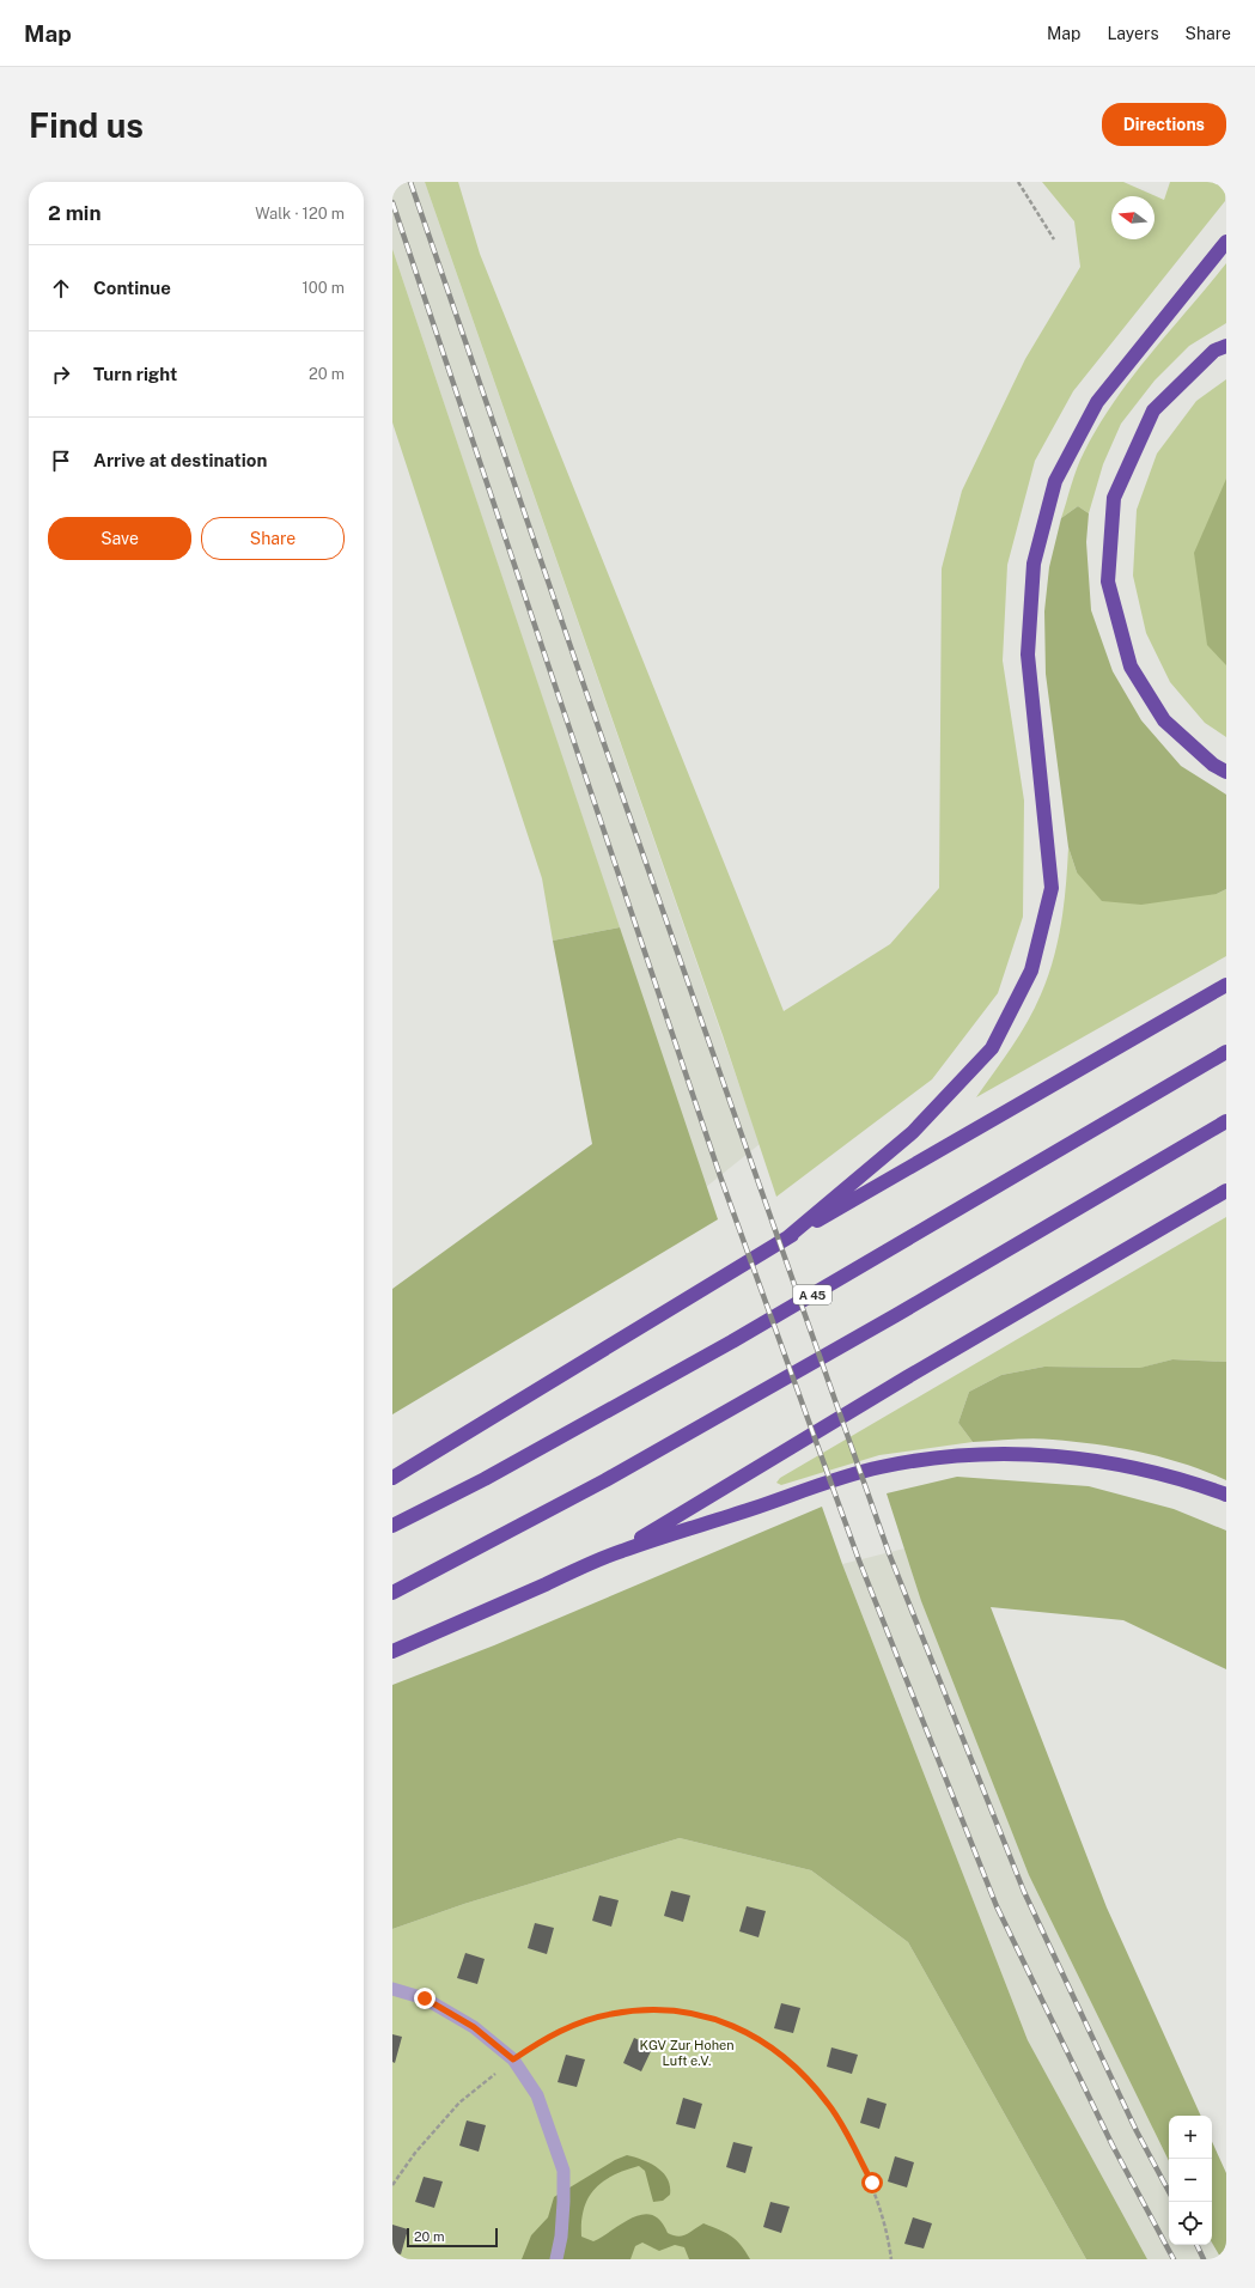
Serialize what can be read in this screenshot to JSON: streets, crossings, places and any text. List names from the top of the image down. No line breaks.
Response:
{"streets":{"highway":["A 45"]},"parks":["KGV Zur Hohen Luft e.V."],"scale_bar":"20 m","north":"left","page":{"header":"Map","nav":["Map","Layers","Share"],"buttons":["Directions",["Save","Share"]],"title":"Find us","heading":["2 min","Walk · 120 m"],"list":[["Continue","100 m"],["Turn right","20 m"],"Arrive at destination"],"map_buttons":["+","−"],"scale":"20 m"}}
